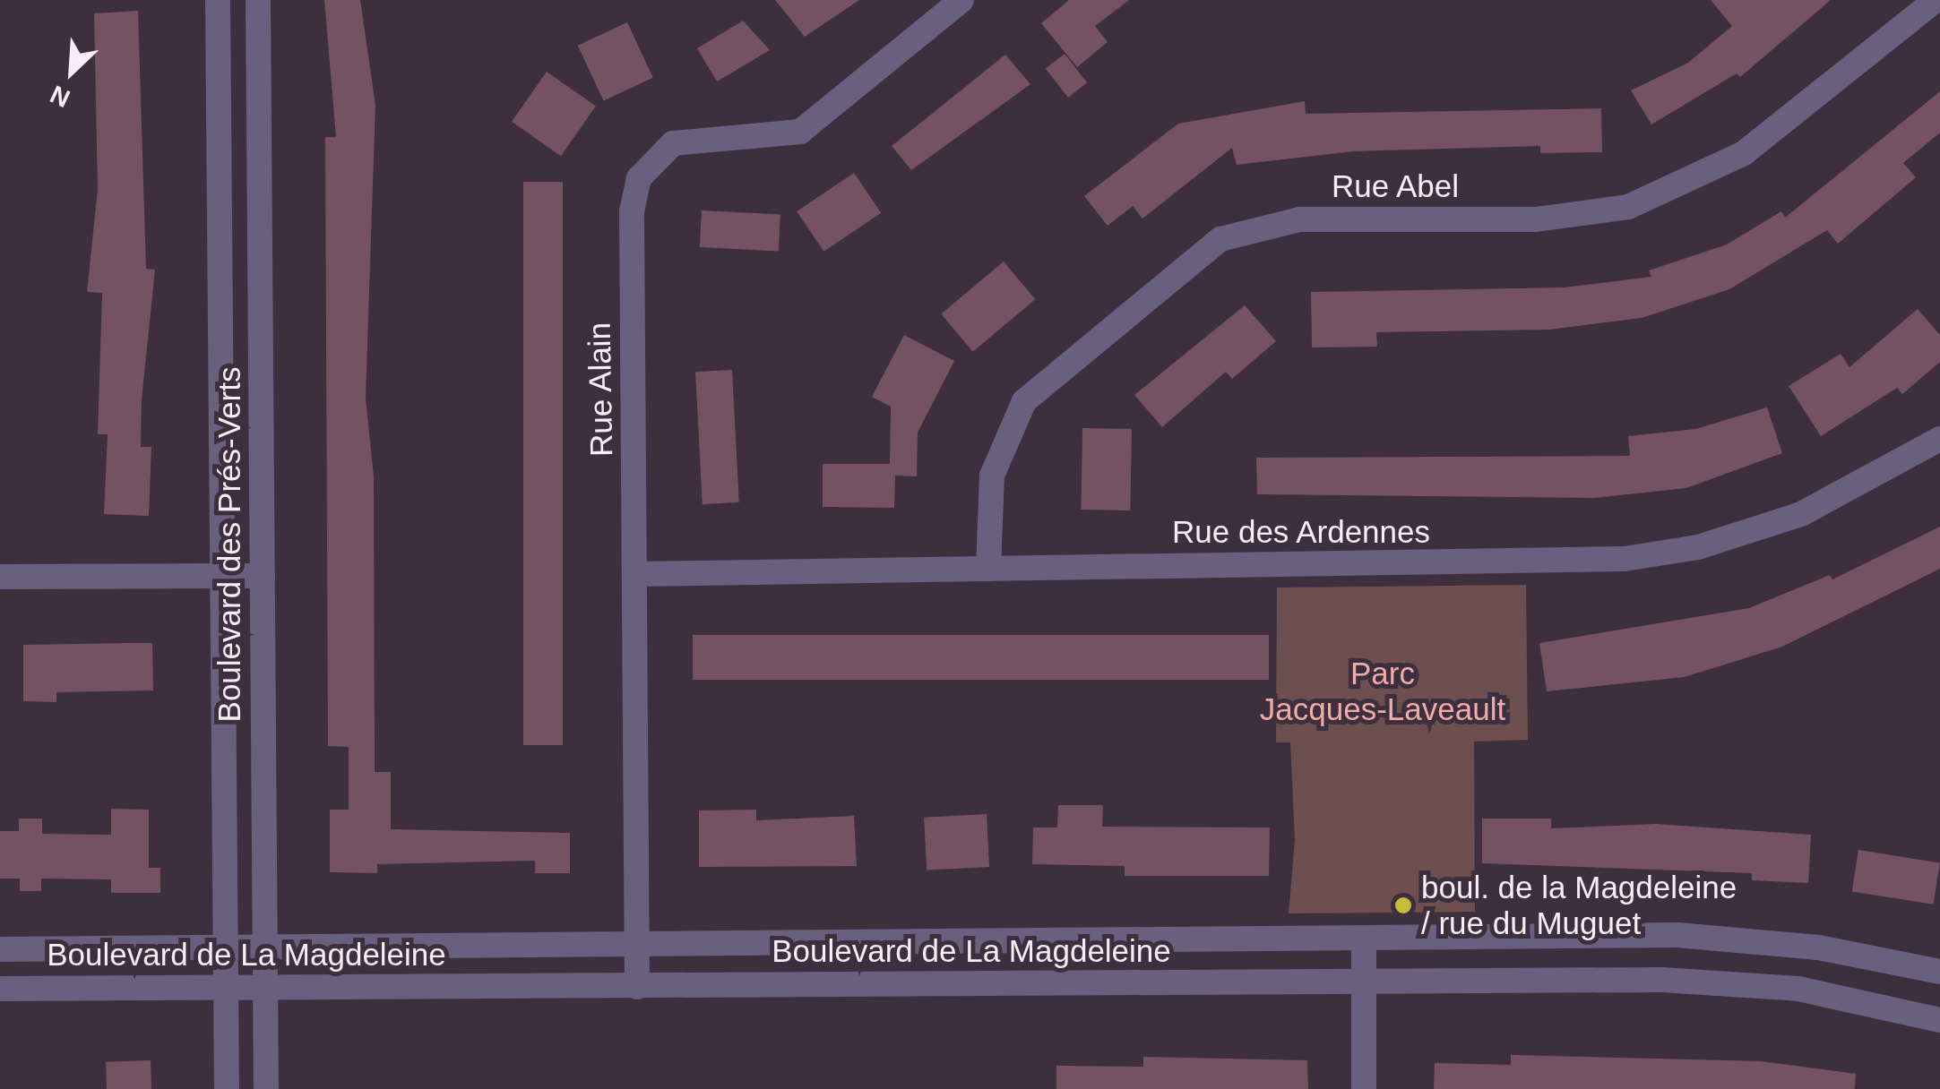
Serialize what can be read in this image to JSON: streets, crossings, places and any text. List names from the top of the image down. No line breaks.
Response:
{"streets":{"street":["Rue Abel","Rue Alain","Rue des Ardennes","Boulevard des Prés-Verts","Boulevard de La Magdeleine"]},"crossings":[["Rue Abel","Rue des Ardennes"],["Rue Alain","Rue des Ardennes"],["Rue Alain","Boulevard de La Magdeleine"],["Boulevard des Prés-Verts","Boulevard de La Magdeleine"]],"parks":["Parc Jacques-Laveault"],"places":["boul. de la Magdeleine / rue du Muguet"],"north":"bottom left"}
